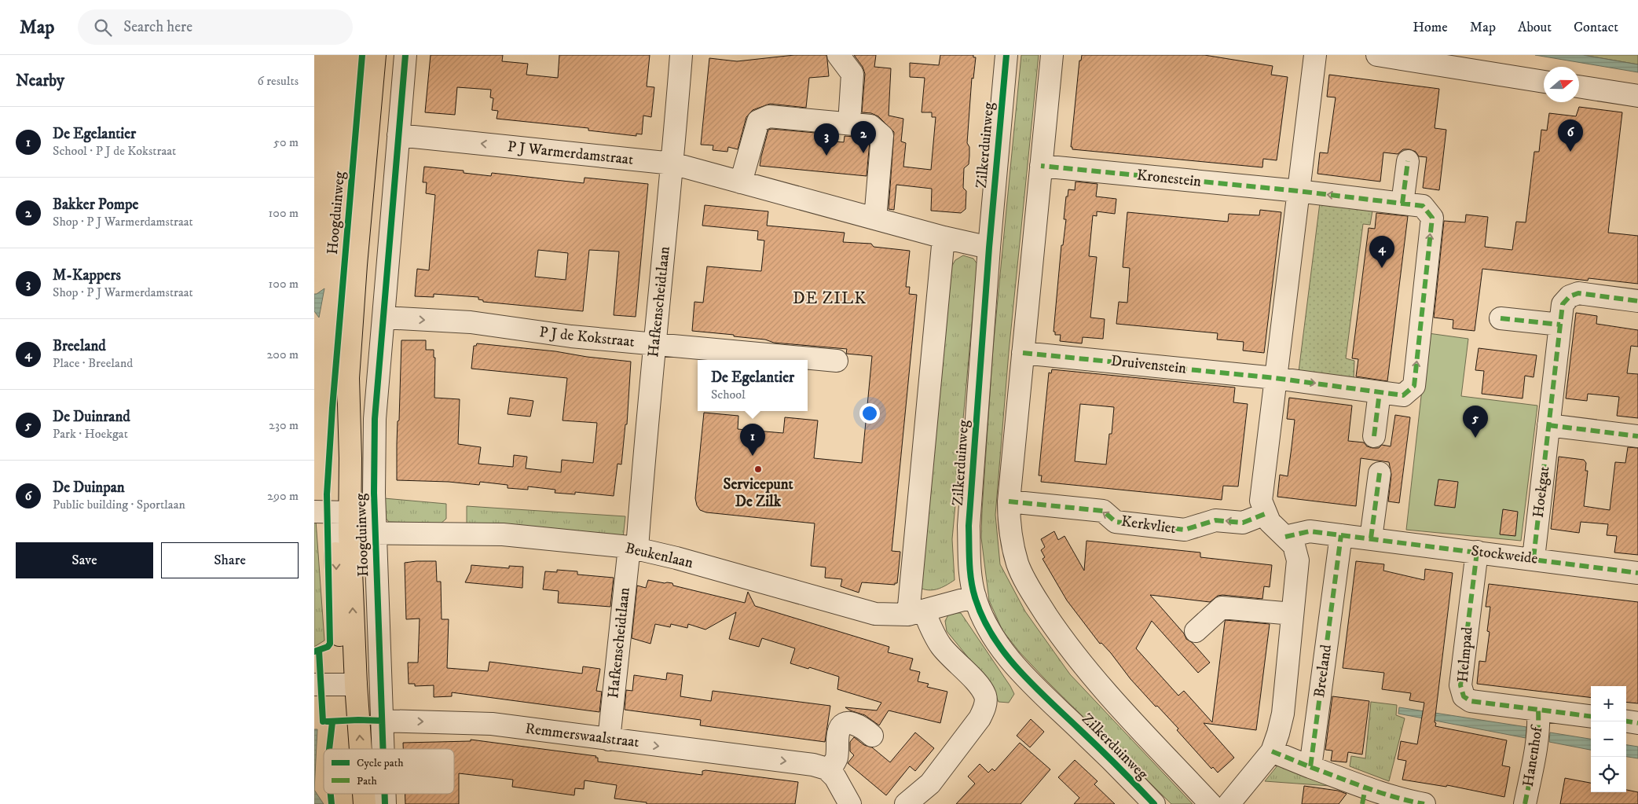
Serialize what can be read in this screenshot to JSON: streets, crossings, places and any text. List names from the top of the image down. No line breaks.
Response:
{"streets":{"main road":["Hoogduinweg"],"street":["Zilkerduinweg","P J Warmerdamstraat","Kronestein","Hafkenscheidtlaan","P J de Kokstraat","Druivenstein","Hoekgat","Kerkvliet","Stockweide","Beukenlaan","Helmpad","Breeland","Remmerswaalstraat","Hanenhof"]},"crossings":[["Zilkerduinweg","P J Warmerdamstraat"],["Zilkerduinweg","Kronestein"],["Zilkerduinweg","Druivenstein"],["Zilkerduinweg","Kerkvliet"],["Zilkerduinweg","Beukenlaan"],["P J Warmerdamstraat","Hoogduinweg"],["P J Warmerdamstraat","Hafkenscheidtlaan"],["Hoogduinweg","P J de Kokstraat"],["Hoogduinweg","Beukenlaan"],["Hoogduinweg","Remmerswaalstraat"],["Hafkenscheidtlaan","P J de Kokstraat"],["Hafkenscheidtlaan","Beukenlaan"],["Hafkenscheidtlaan","Remmerswaalstraat"],["Hoekgat","Stockweide"],["Stockweide","Helmpad"],["Helmpad","Hanenhof"]],"one_way":["P J Warmerdamstraat","P J de Kokstraat","Remmerswaalstraat"],"districts":["DE ZILK"],"places":["Servicepunt De Zilk"],"legend":["Cycle path","Path"],"north":"right","page":{"header":"Map","search":"Search here","nav":["Home","Map","About","Contact"],"heading":["Nearby","6 results"],"list":[{"mark":"1","name":"De Egelantier","note":"School · P J de Kokstraat","value":"50 m"},{"mark":"2","name":"Bakker Pompe","note":"Shop · P J Warmerdamstraat","value":"100 m"},{"mark":"3","name":"M-Kappers","note":"Shop · P J Warmerdamstraat","value":"100 m"},{"mark":"4","name":"Breeland","note":"Place · Breeland","value":"200 m"},{"mark":"5","name":"De Duinrand","note":"Park · Hoekgat","value":"230 m"},{"mark":"6","name":"De Duinpan","note":"Public building · Sportlaan","value":"290 m"}],"pins":["6","2","3","4","5","1"],"popup":["De Egelantier","School"],"buttons":["Save","Share"],"map_buttons":["+","−"]}}
